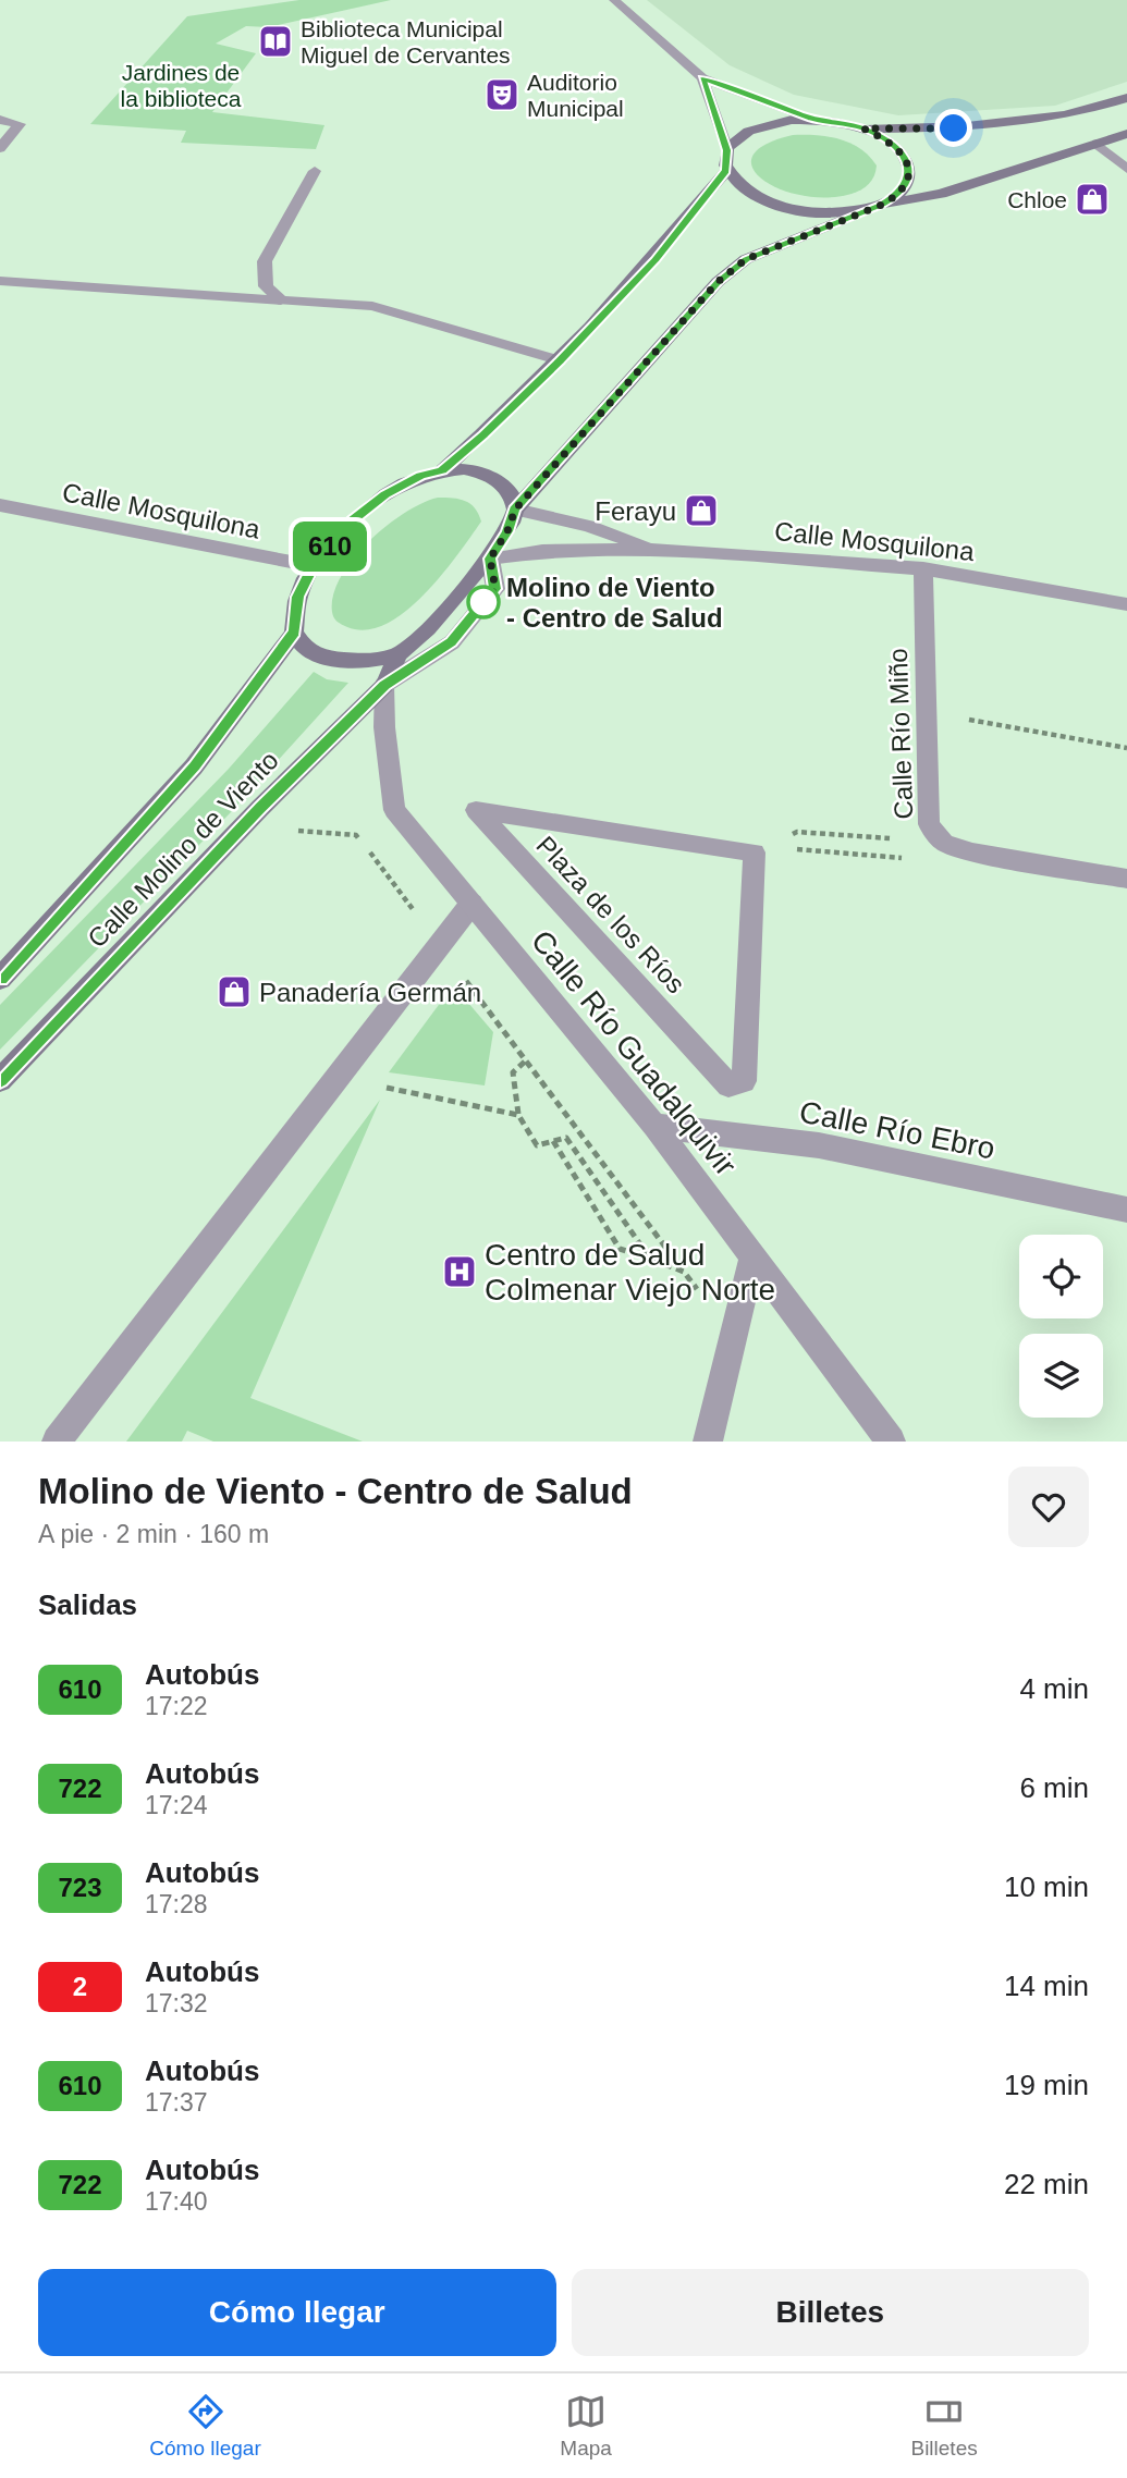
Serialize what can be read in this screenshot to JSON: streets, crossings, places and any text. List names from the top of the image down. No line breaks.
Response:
{"streets":{"main road":["Calle Molino de Viento"],"street":["Calle Mosquilona","Calle Río Miño","Plaza de los Ríos","Calle Río Guadalquivir","Calle Río Ebro"]},"crossings":[["Calle Mosquilona","Calle Río Miño"],["Calle Molino de Viento","Calle Río Guadalquivir"],["Calle Río Guadalquivir","Calle Río Ebro"]],"parks":["Jardines de la biblioteca"],"places":{"library":["Biblioteca Municipal Miguel de Cervantes"],"theatre":["Auditorio Municipal"],"shop":["Chloe","Ferayu","Panadería Germán"],"other":["Molino de Viento - Centro de Salud"],"hospital":["Centro de Salud Colmenar Viejo Norte"]},"lines":["bus line 610"],"page":{"on_map":"610","heading":[["Molino de Viento - Centro de Salud","A pie · 2 min · 160 m"],"Salidas"],"list":[{"mark":"610","name":"Autobús","note":"17:22","value":"4 min"},{"mark":"722","name":"Autobús","note":"17:24","value":"6 min"},{"mark":"723","name":"Autobús","note":"17:28","value":"10 min"},{"mark":"2","name":"Autobús","note":"17:32","value":"14 min"},{"mark":"610","name":"Autobús","note":"17:37","value":"19 min"},{"mark":"722","name":"Autobús","note":"17:40","value":"22 min"}],"buttons":["Cómo llegar","Billetes"],"tabs":["Cómo llegar","Mapa","Billetes"]}}
